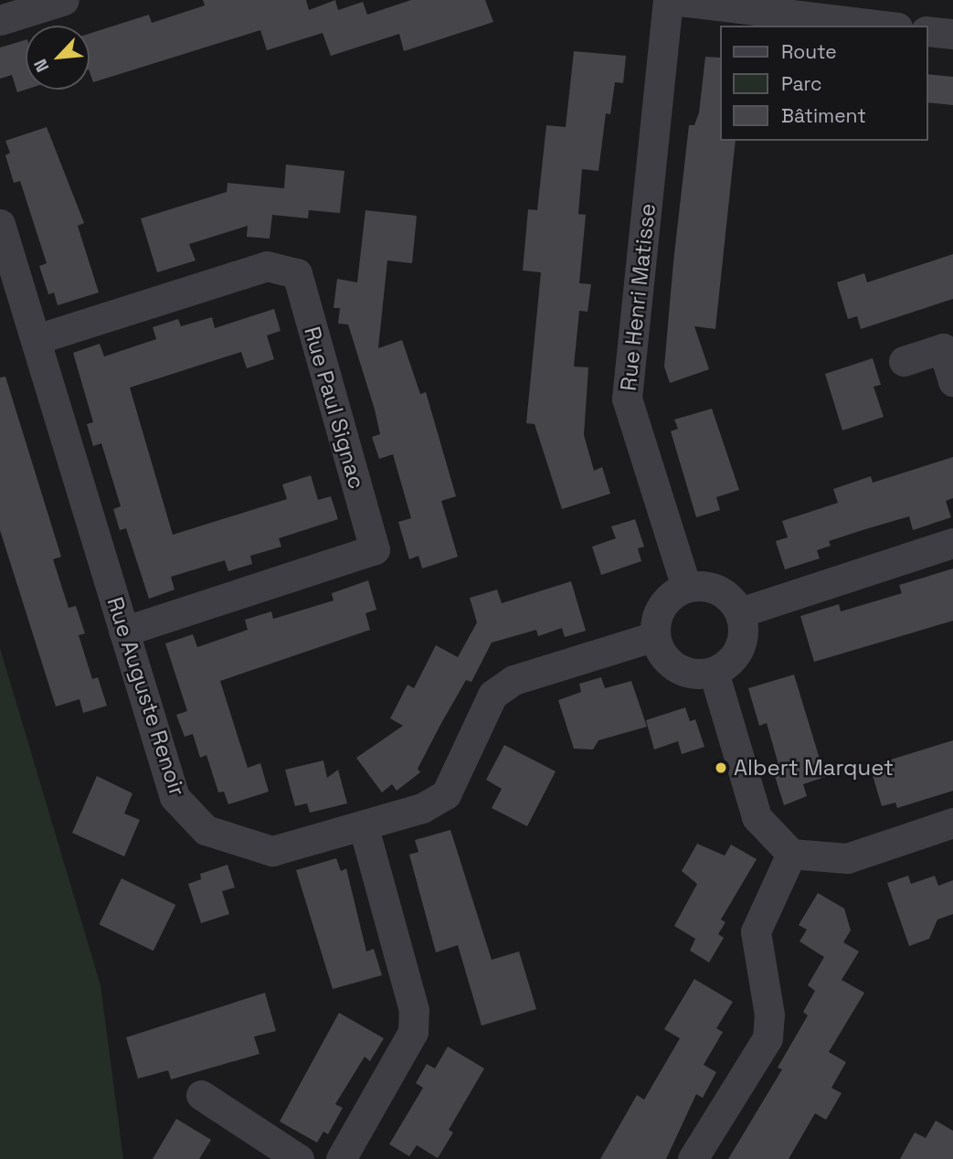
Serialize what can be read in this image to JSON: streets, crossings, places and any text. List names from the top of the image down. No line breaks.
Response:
{"streets":{"street":["Rue Henri Matisse","Rue Paul Signac","Rue Auguste Renoir"]},"crossings":[["Rue Henri Matisse","Rue Auguste Renoir"],["Rue Paul Signac","Rue Auguste Renoir"]],"places":["Albert Marquet"],"legend":["Route","Parc","Bâtiment"],"north":"bottom left"}
